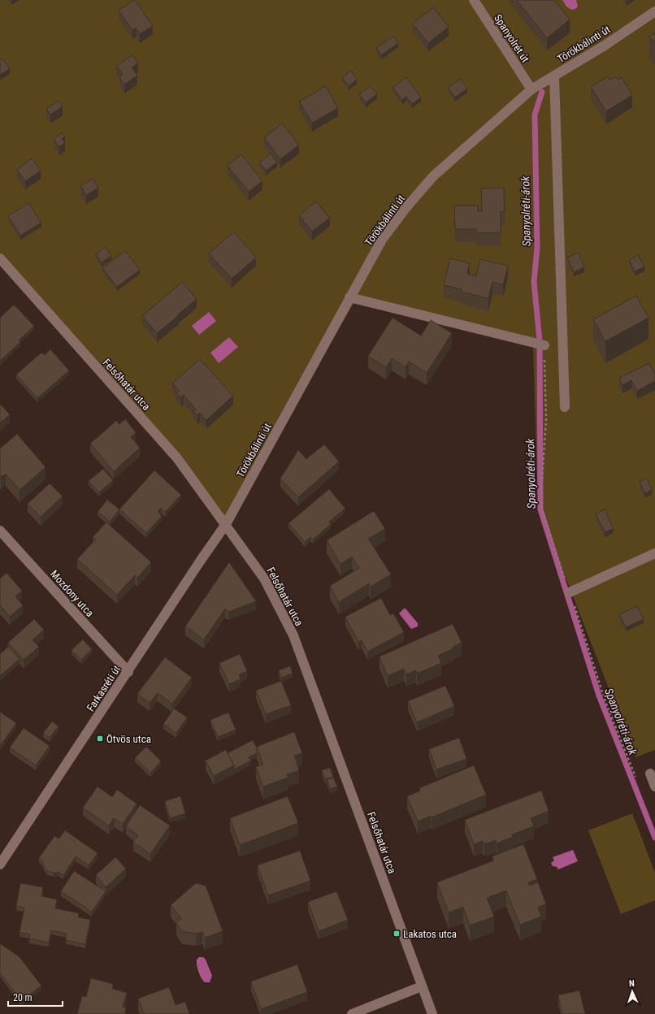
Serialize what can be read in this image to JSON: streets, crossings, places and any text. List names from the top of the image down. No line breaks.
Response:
{"streets":{"street":["Spanyolrét út","Törökbálinti út","Felsőhatár utca","Mozdony utca","Farkasréti út"]},"crossings":[["Spanyolrét út","Törökbálinti út"],["Törökbálinti út","Felsőhatár utca"],["Törökbálinti út","Farkasréti út"],["Felsőhatár utca","Farkasréti út"],["Mozdony utca","Farkasréti út"]],"water":["Spanyolréti-árok"],"places":{"transit":["Ötvös utca","Lakatos utca"]},"scale_bar":"20 m","north":"top"}
